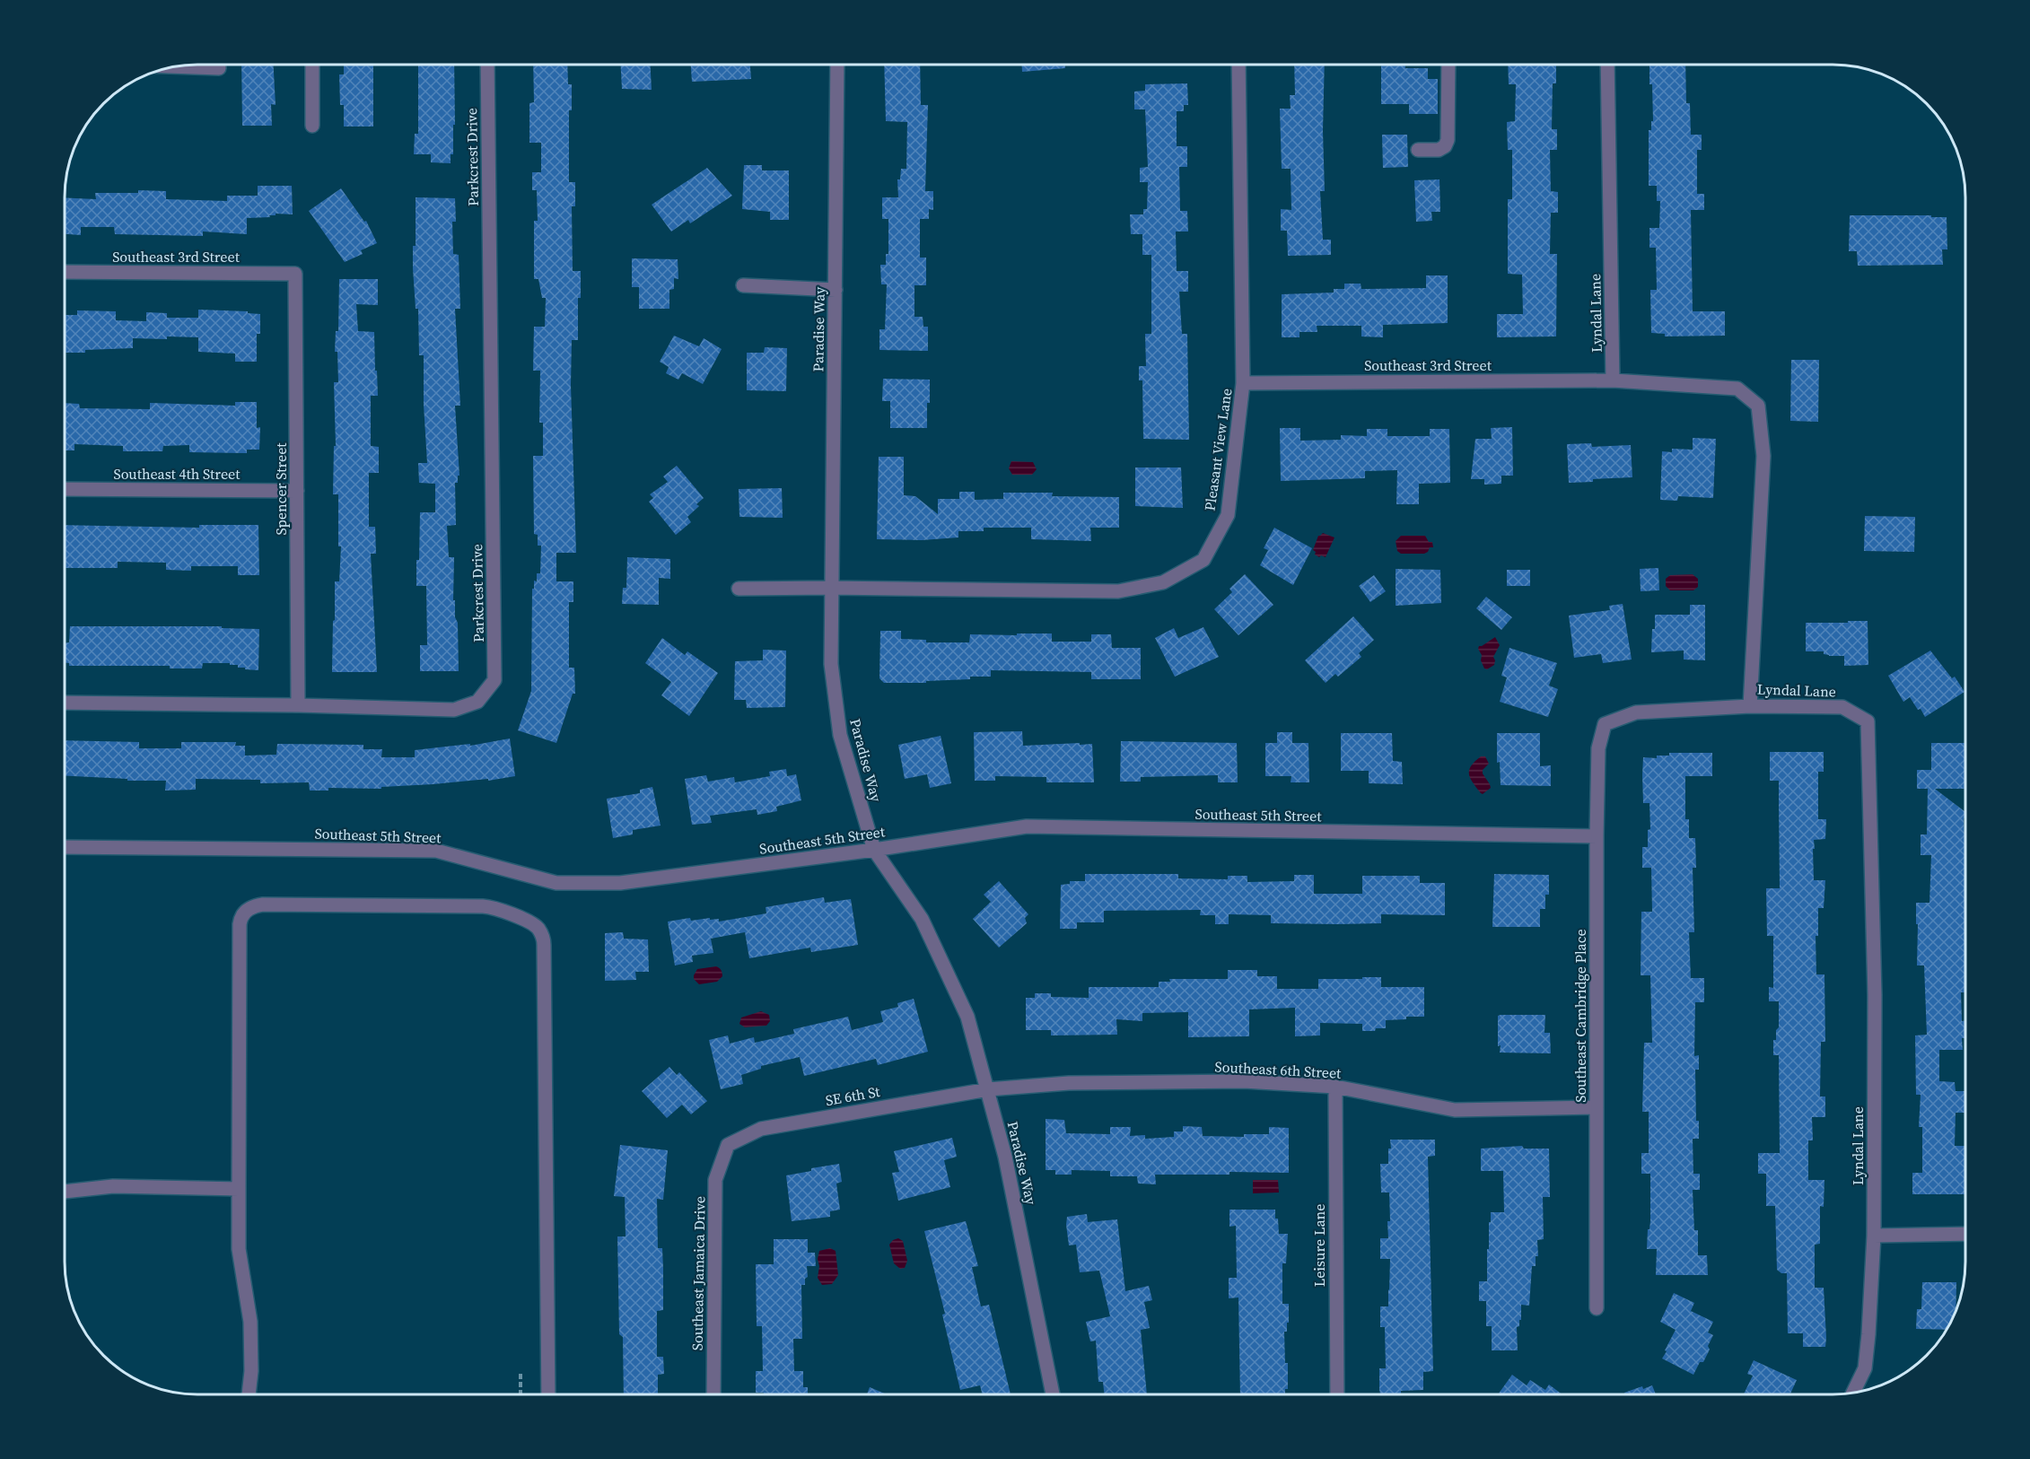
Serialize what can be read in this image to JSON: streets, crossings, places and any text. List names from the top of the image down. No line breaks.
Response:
{"streets":{"street":["Parkcrest Drive","Southeast 3rd Street","Lyndal Lane","Paradise Way","Pleasant View Lane","Southeast 4th Street","Spencer Street","Southeast 5th Street","Southeast Cambridge Place","Southeast 6th Street","SE 6th St","Leisure Lane","Southeast Jamaica Drive"]},"crossings":[["Parkcrest Drive","Spencer Street"],["Southeast 3rd Street","Lyndal Lane"],["Southeast 3rd Street","Pleasant View Lane"],["Southeast 3rd Street","Spencer Street"],["Lyndal Lane","Southeast Cambridge Place"],["Paradise Way","Pleasant View Lane"],["Paradise Way","Southeast 5th Street"],["Paradise Way","Southeast 6th Street"],["Paradise Way","SE 6th St"],["Southeast 4th Street","Spencer Street"],["Southeast 5th Street","Southeast Cambridge Place"],["Southeast Cambridge Place","Southeast 6th Street"],["Southeast 6th Street","SE 6th St"],["Southeast 6th Street","Leisure Lane"],["SE 6th St","Southeast Jamaica Drive"]]}
